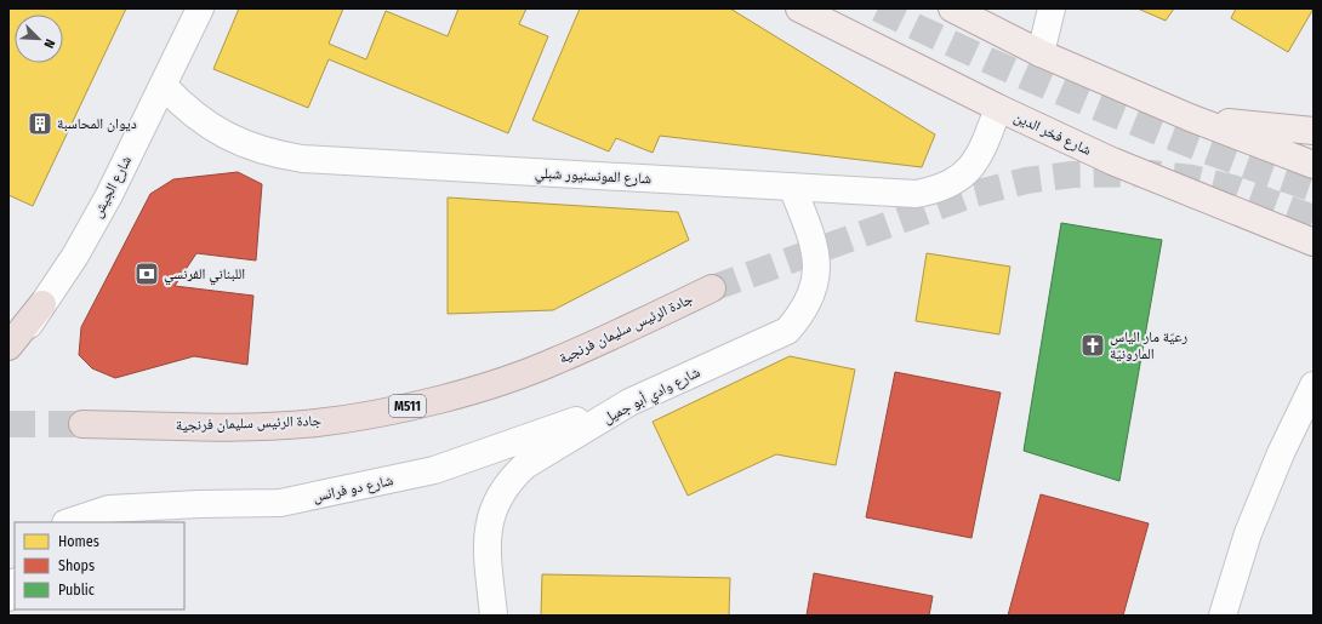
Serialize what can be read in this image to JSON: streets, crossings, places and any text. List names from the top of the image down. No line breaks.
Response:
{"streets":{"highway":["جادة الرئيس سليمان فرنجية","M511"],"main road":["شارع فخر الدين"],"street":["شارع المونسنيور شبلي","شارع الجيش","شارع وادي أبو جميل","شارع دو فرانس"]},"crossings":[["شارع فخر الدين","شارع المونسنيور شبلي"],["شارع المونسنيور شبلي","شارع الجيش"],["شارع المونسنيور شبلي","شارع وادي أبو جميل"],["شارع وادي أبو جميل","شارع دو فرانس"]],"places":{"building":["ديوان المحاسبة"],"bank":["اللبناني الفرنسي"],"church":["رعيّة مار الياس المارونيّة"]},"legend":["Homes","Shops","Public"],"north":"bottom right"}
